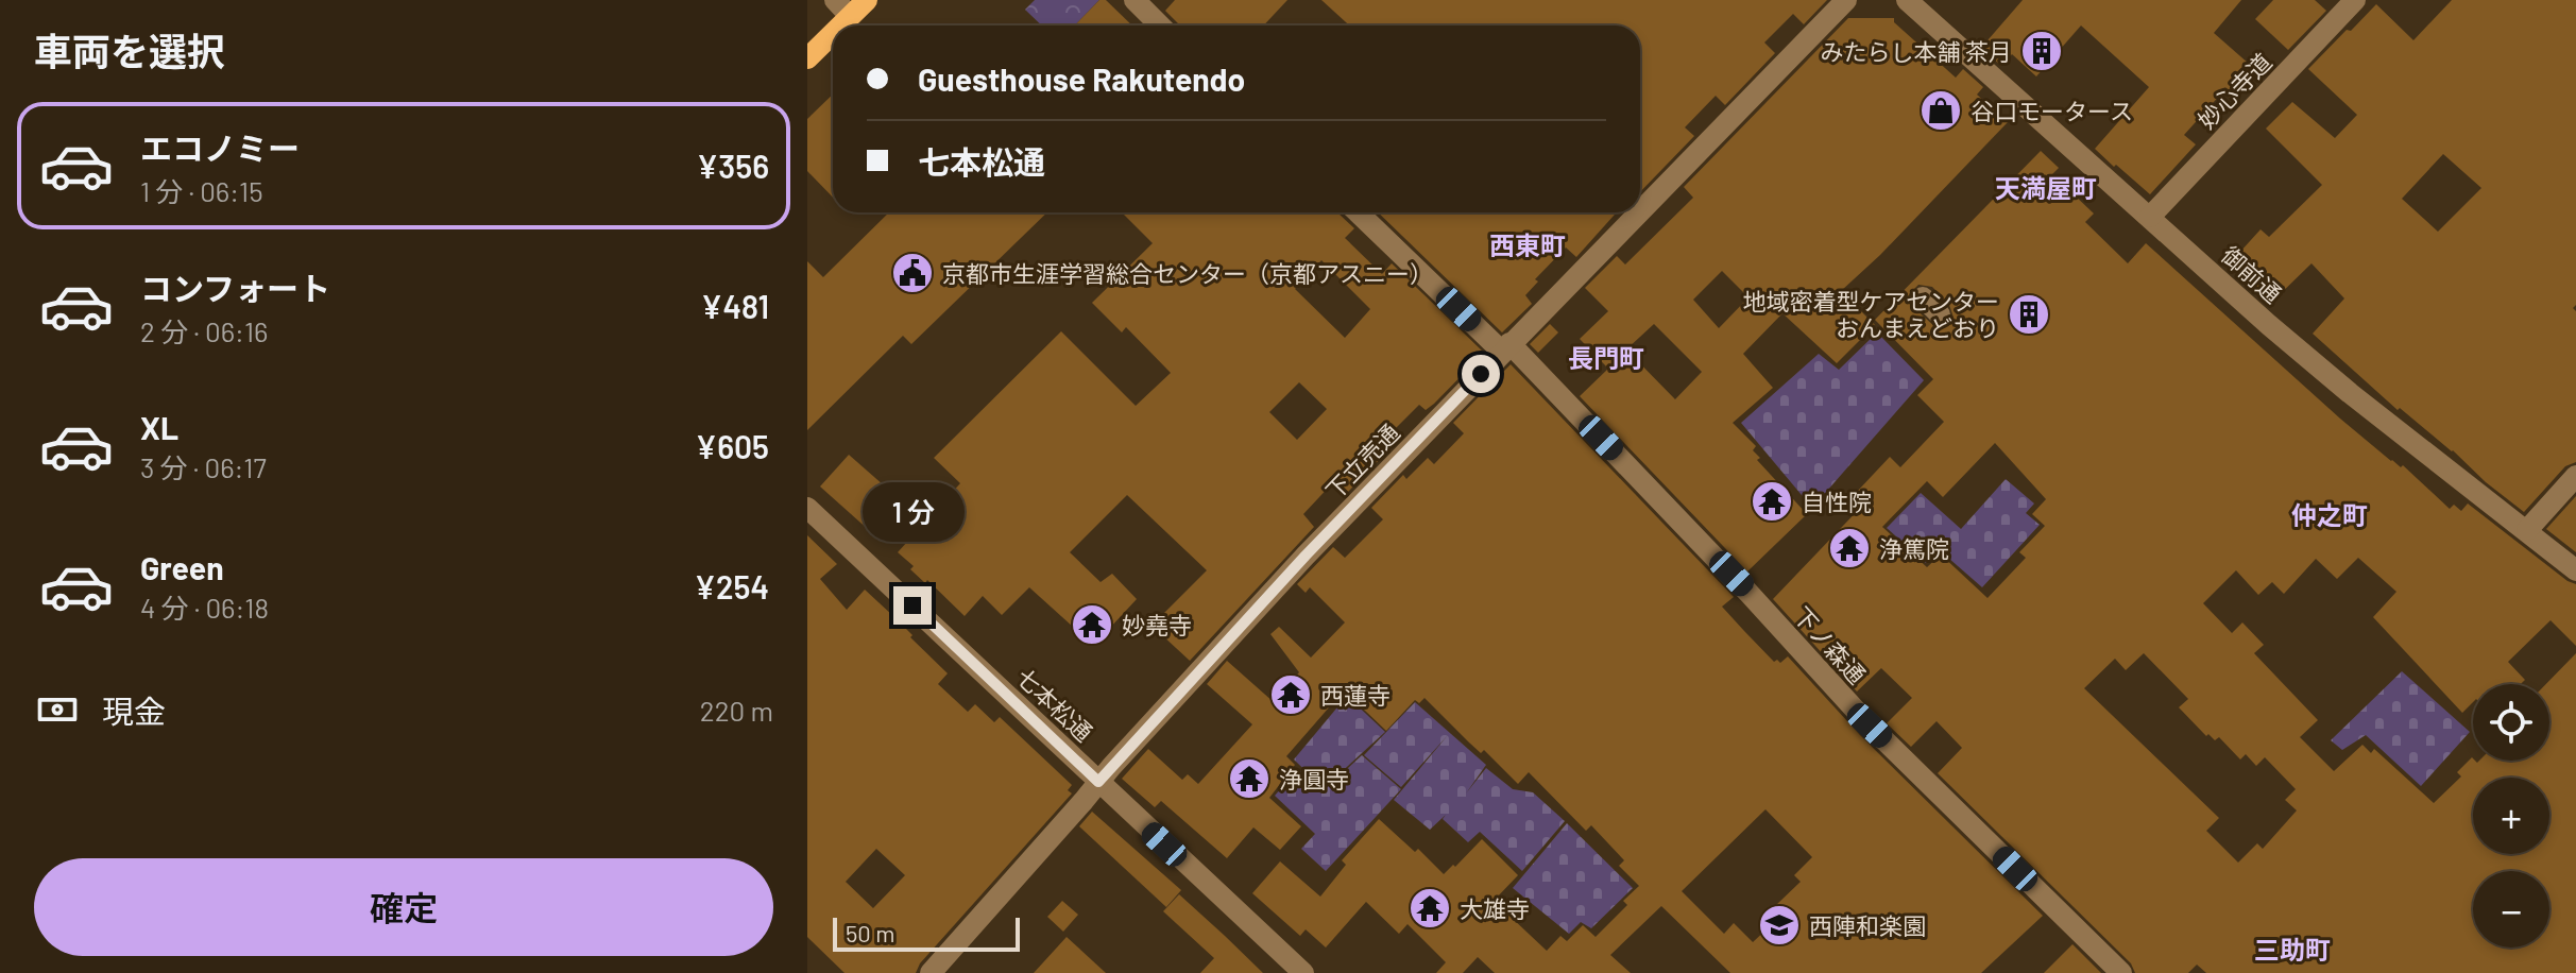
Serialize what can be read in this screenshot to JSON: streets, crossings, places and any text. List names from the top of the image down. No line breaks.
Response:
{"streets":{"street":["妙心寺道","御前通","下立売通","下ノ森通","七本松通"]},"crossings":[["妙心寺道","御前通"],["下立売通","下ノ森通"],["下立売通","七本松通"]],"districts":["天満屋町","西東町","長門町","仲之町","三助町"],"places":{"building":["みたらし本舗 茶月","地域密着型ケアセンター おんまえどおり"],"shop":["谷口モータース"],"public building":["京都市生涯学習総合センター（京都アスニー）"],"temple":["自性院","浄篤院","妙堯寺","西蓮寺","浄圓寺","大雄寺"],"school or university":["西陣和楽園"]},"scale_bar":"50 m","page":{"heading":"車両を選択","banner":["Guesthouse Rakutendo","七本松通"],"list":[{"name":"エコノミー","note":"1 分 · 06:15","value":"¥356"},{"name":"コンフォート","note":"2 分 · 06:16","value":"¥481"},{"name":"XL","note":"3 分 · 06:17","value":"¥605"},{"name":"Green","note":"4 分 · 06:18","value":"¥254"}],"bubble":"1 分","pay":["現金","220 m"],"map_buttons":["+","−"],"buttons":"確定","scale":"50 m"}}
